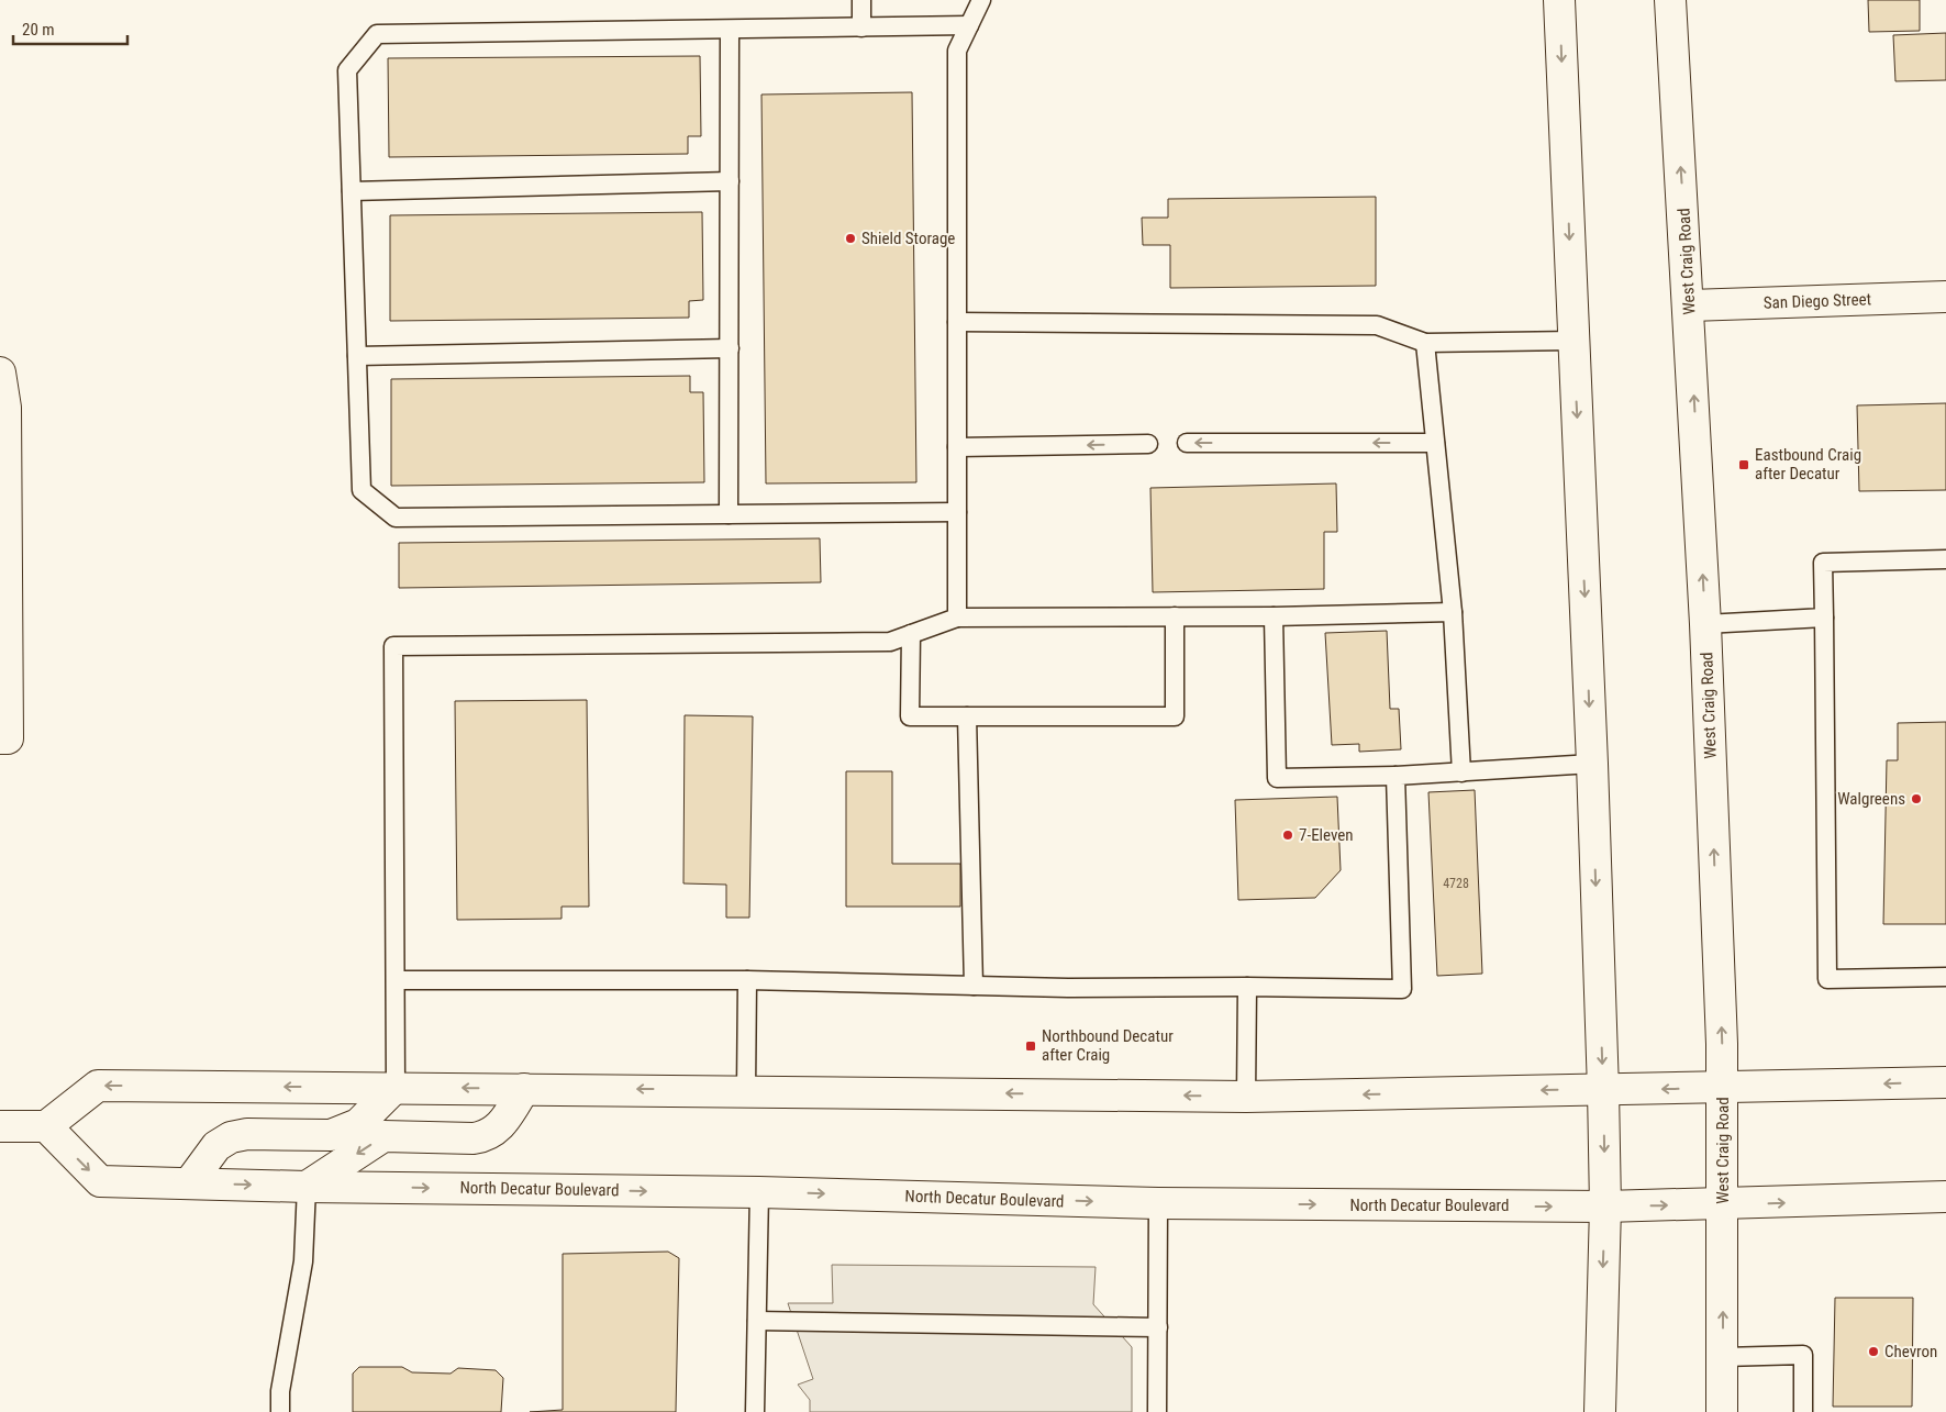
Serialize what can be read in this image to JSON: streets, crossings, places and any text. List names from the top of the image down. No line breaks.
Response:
{"streets":{"main road":["West Craig Road","San Diego Street","North Decatur Boulevard"]},"crossings":[["West Craig Road","San Diego Street"],["West Craig Road","North Decatur Boulevard"]],"places":{"other":["Shield Storage","Walgreens","7-Eleven","Chevron"],"transit":["Eastbound Craig after Decatur","Northbound Decatur after Craig"]},"house_numbers":["4728"],"scale_bar":"20 m"}
